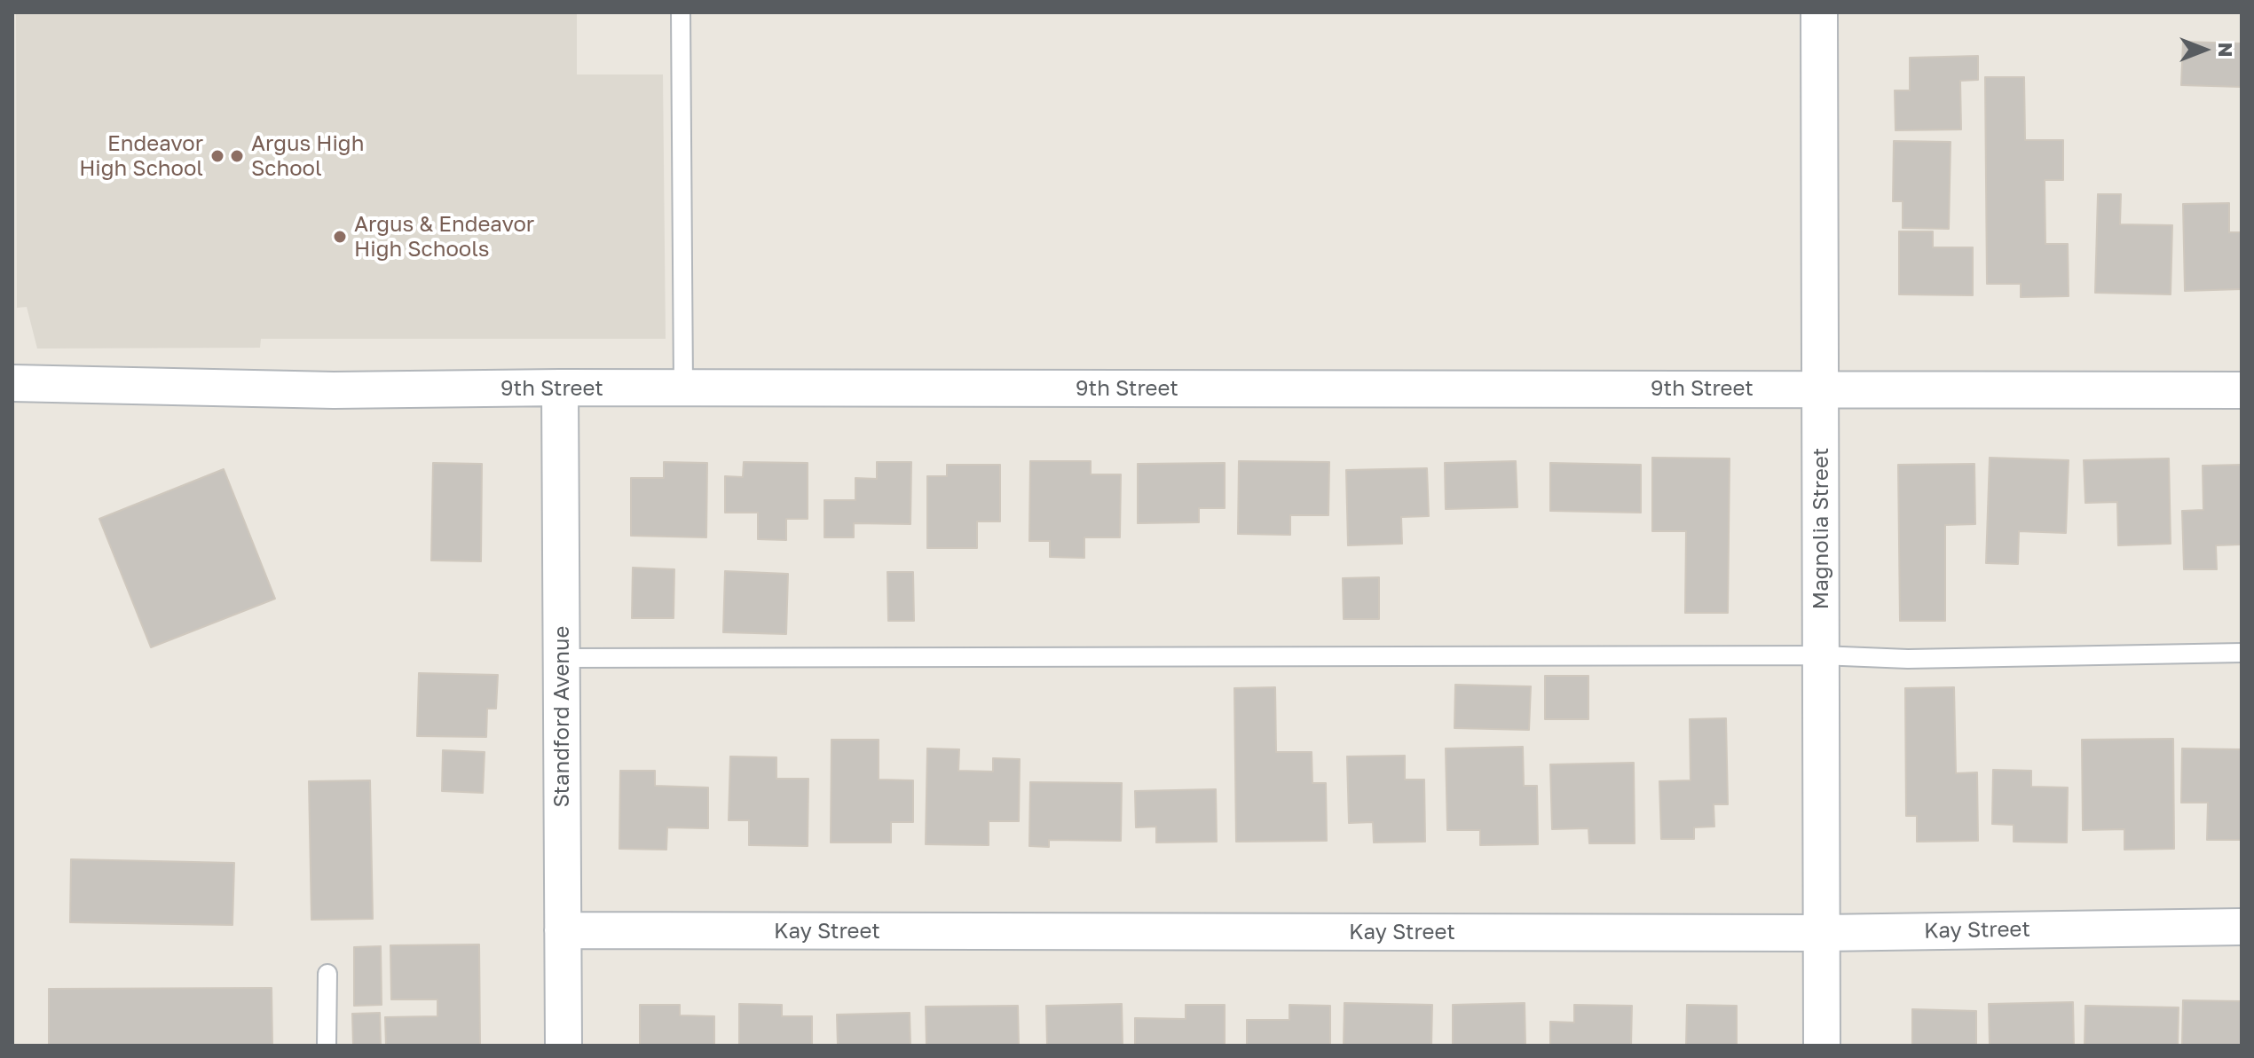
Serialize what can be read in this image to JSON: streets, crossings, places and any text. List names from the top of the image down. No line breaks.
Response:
{"streets":{"street":["9th Street","Magnolia Street","Standford Avenue","Kay Street"]},"crossings":[["9th Street","Magnolia Street"],["9th Street","Standford Avenue"],["Magnolia Street","Kay Street"],["Standford Avenue","Kay Street"]],"places":["Endeavor High School","Argus High School","Argus & Endeavor High Schools"],"north":"right"}
